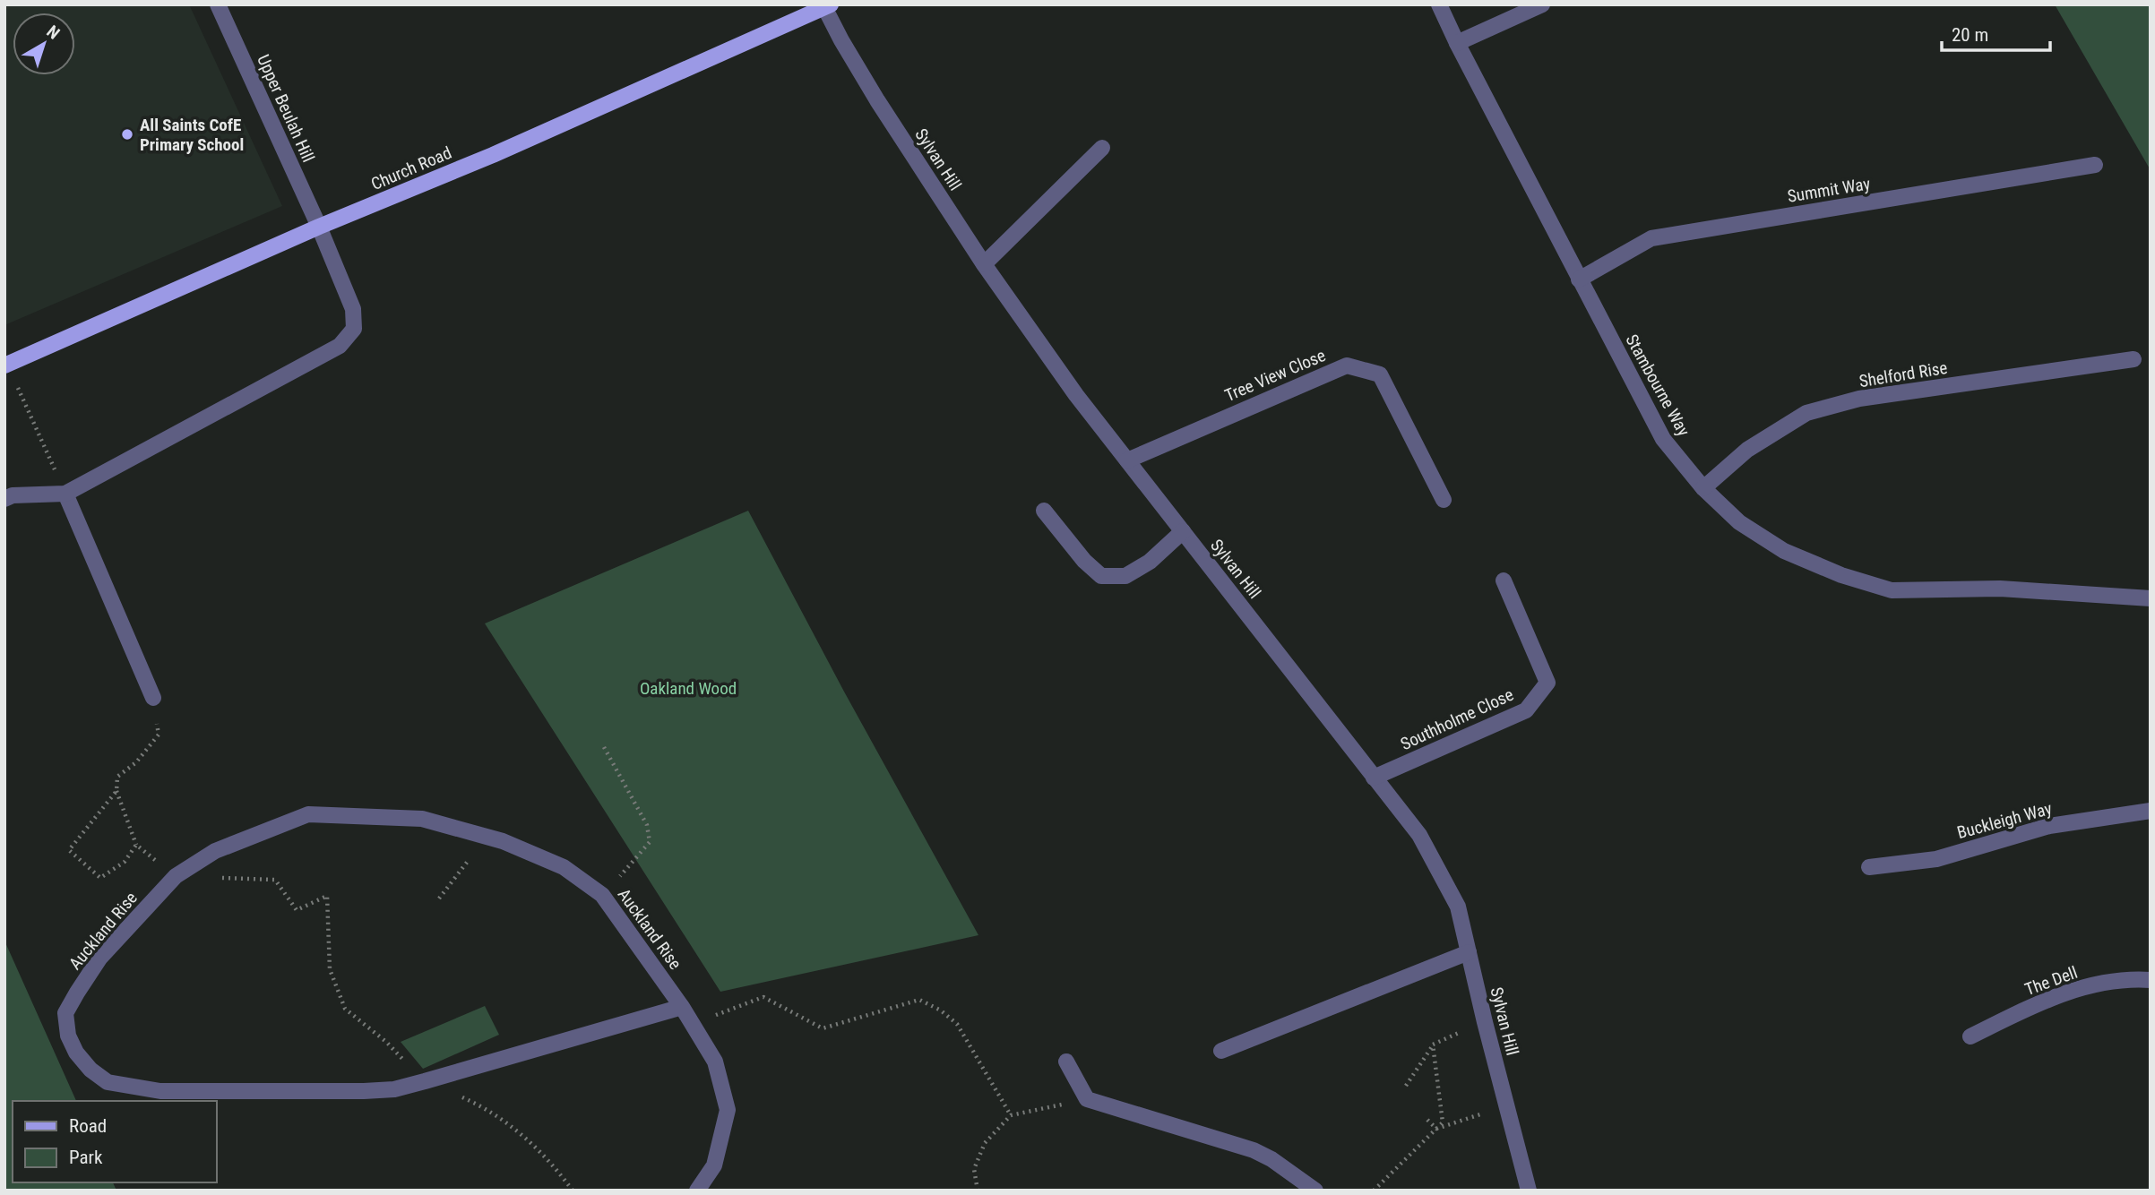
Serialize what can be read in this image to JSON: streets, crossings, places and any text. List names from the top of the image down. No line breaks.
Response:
{"streets":{"main road":["Church Road"],"street":["Upper Beulah Hill","Sylvan Hill","Summit Way","Shelford Rise","Tree View Close","Stambourne Way","Southholme Close","Buckleigh Way","Auckland Rise","The Dell"]},"crossings":[["Upper Beulah Hill","Church Road"],["Sylvan Hill","Church Road"],["Sylvan Hill","Tree View Close"],["Sylvan Hill","Southholme Close"],["Summit Way","Stambourne Way"],["Shelford Rise","Stambourne Way"]],"parks":["Oakland Wood"],"places":["All Saints CofE Primary School"],"legend":["Road","Park"],"scale_bar":"20 m","north":"top right"}
